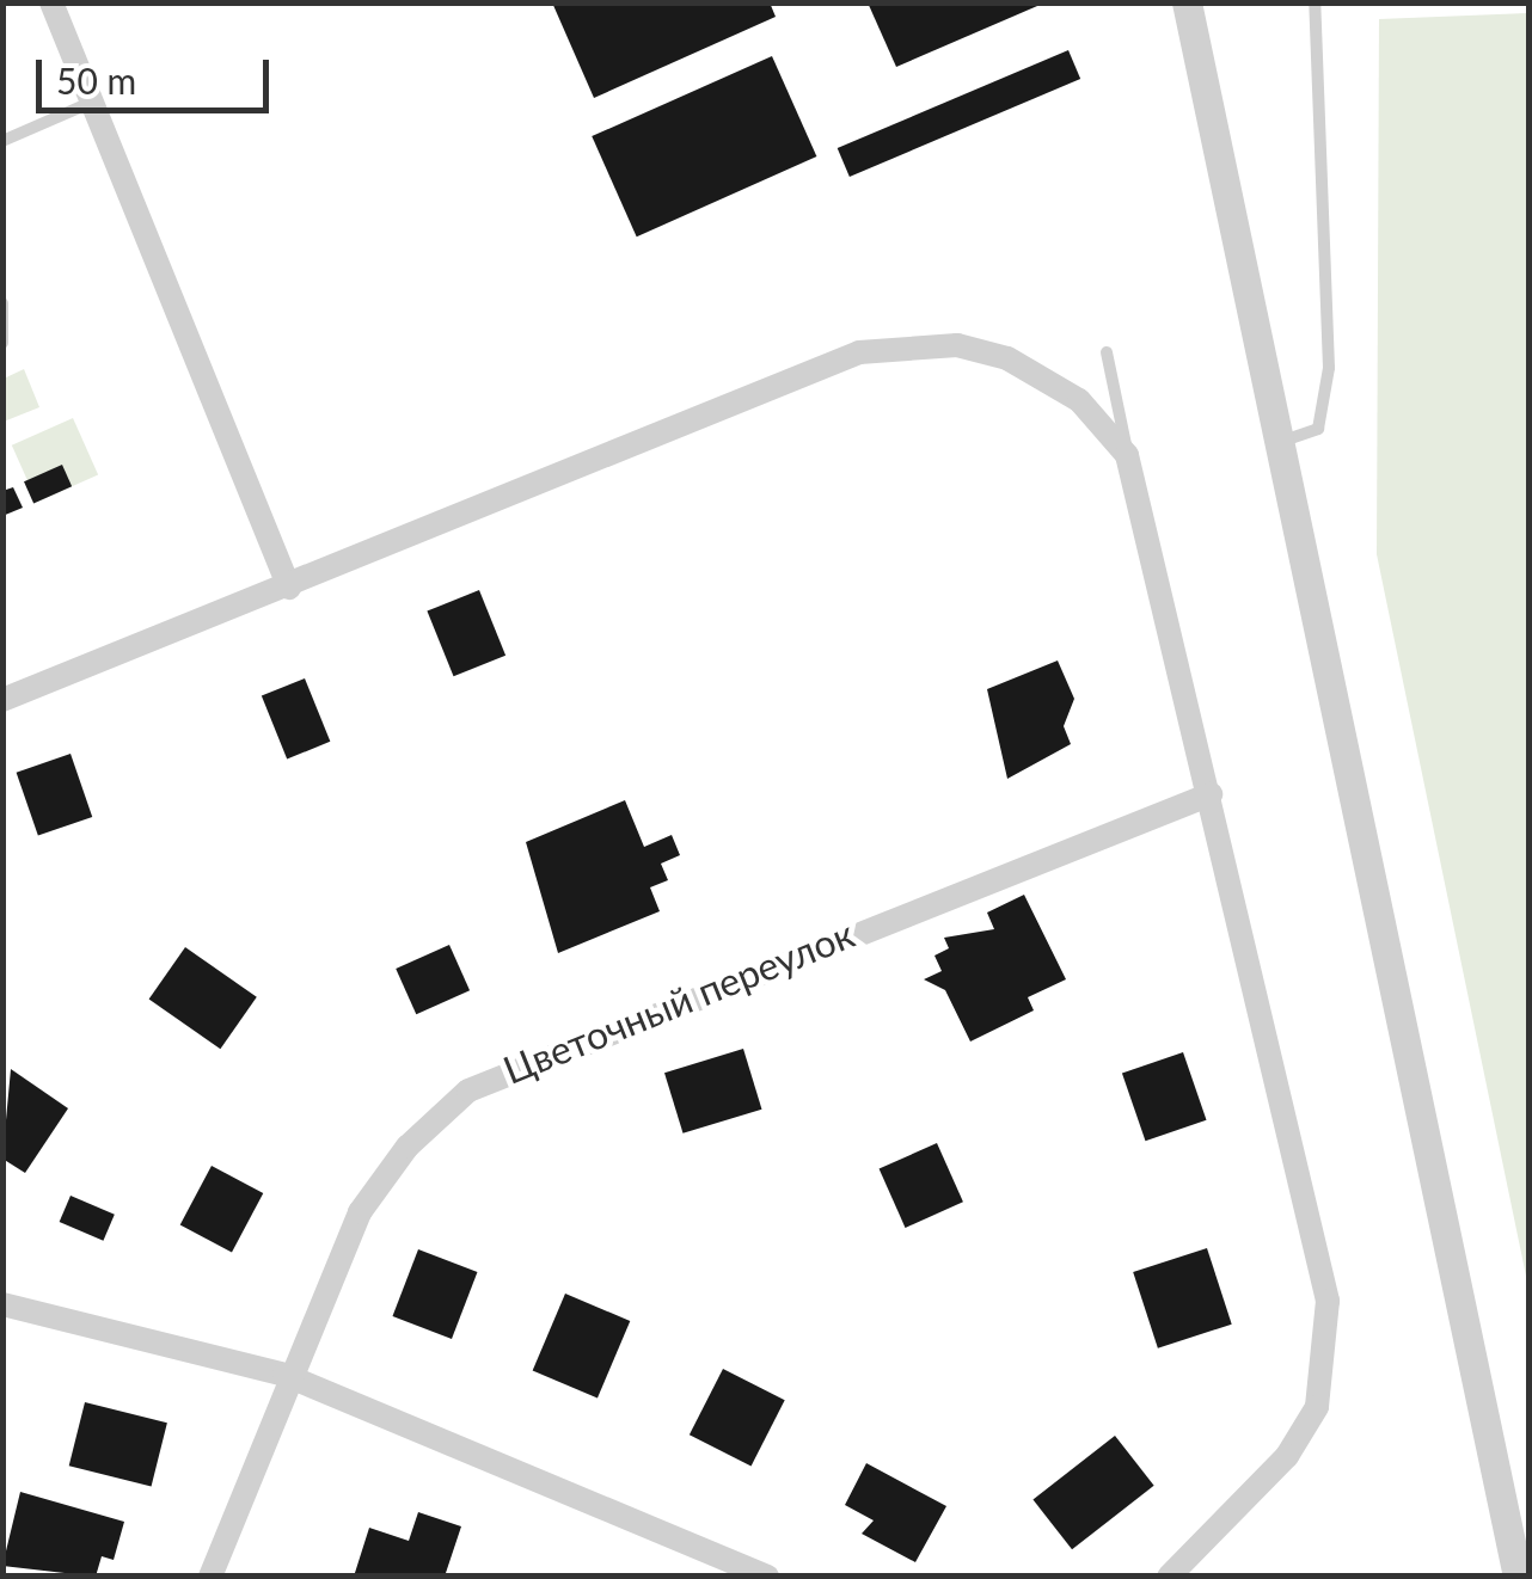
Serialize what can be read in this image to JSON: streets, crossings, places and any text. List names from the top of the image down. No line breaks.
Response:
{"streets":{"street":["Цветочный переулок"]},"scale_bar":"50 m"}
